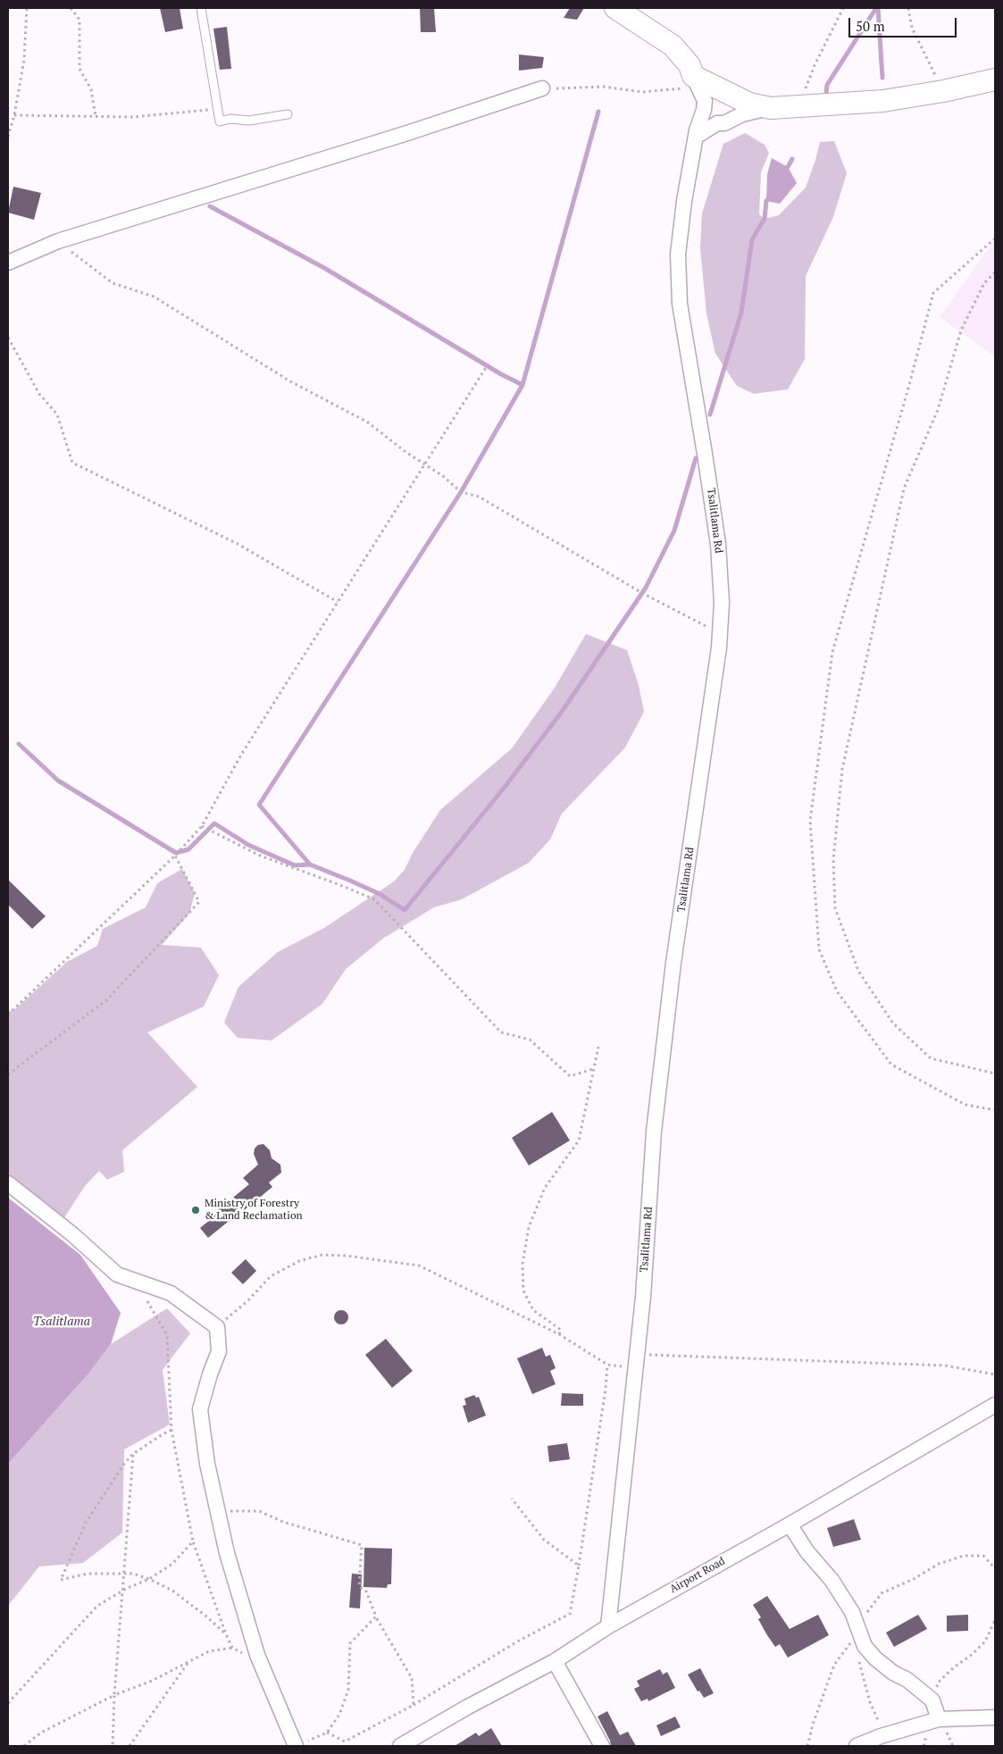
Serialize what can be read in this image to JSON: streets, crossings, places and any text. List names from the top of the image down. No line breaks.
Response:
{"streets":{"street":["Tsalitlama Rd","Airport Road"]},"crossings":[["Tsalitlama Rd","Airport Road"]],"water":["Tsalitlama"],"places":["Ministry of Forestry & Land Reclamation"],"scale_bar":"50 m"}
